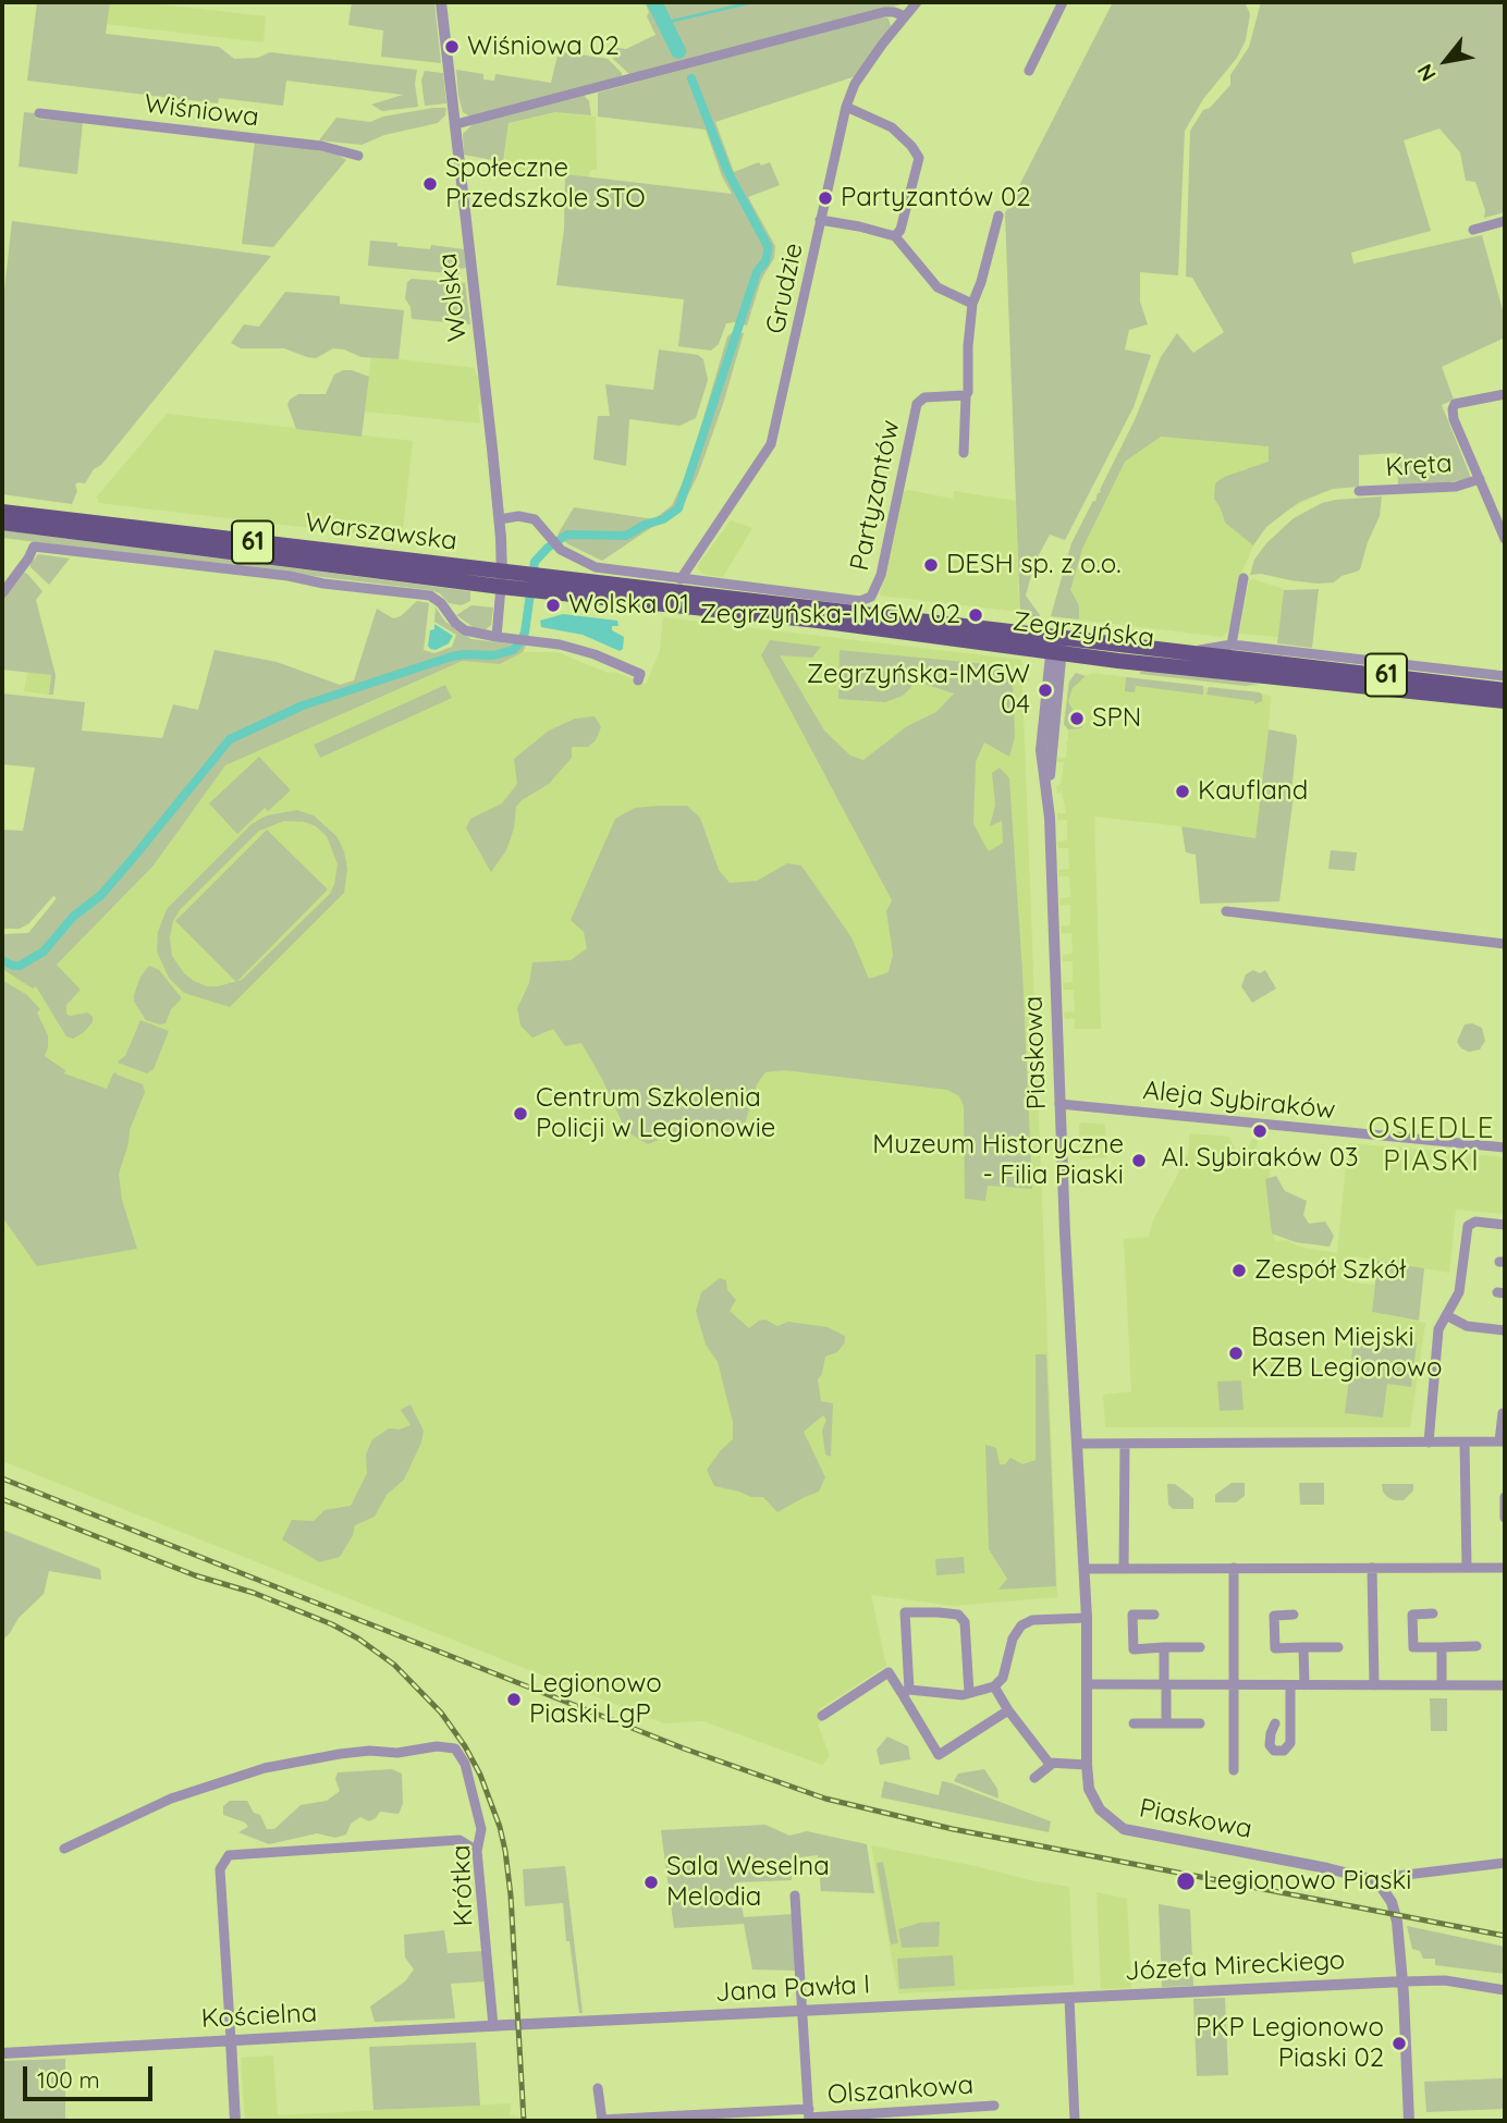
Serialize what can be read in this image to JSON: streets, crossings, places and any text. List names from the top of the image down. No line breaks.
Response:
{"streets":{"main road":["Warszawska","61","Zegrzyńska"],"street":["Wiśniowa","Grudzie","Wolska","Kręta","Partyzantów","Piaskowa","Aleja Sybiraków","Krótka","Józefa Mireckiego","Jana Pawła I","Kościelna","Olszankowa"]},"crossings":[["Grudzie","Partyzantów"],["Wolska","Warszawska"],["Warszawska","Zegrzyńska"],["Zegrzyńska","Piaskowa"],["Piaskowa","Aleja Sybiraków"],["Krótka","Kościelna"],["Józefa Mireckiego","Jana Pawła I"],["Jana Pawła I","Kościelna"],["Jana Pawła I","Olszankowa"]],"districts":["OSIEDLE PIASKI"],"places":["Wiśniowa 02","Społeczne Przedszkole STO","Partyzantów 02","DESH sp. z o.o.","Wolska 01","Zegrzyńska-IMGW 02","Zegrzyńska-IMGW 04","SPN","Kaufland","Centrum Szkolenia Policji w Legionowie","Al. Sybiraków 03","Muzeum Historyczne - Filia Piaski","Zespół Szkół","Basen Miejski KZB Legionowo","Legionowo Piaski LgP","Legionowo Piaski","Sala Weselna Melodia","PKP Legionowo Piaski 02"],"scale_bar":"100 m","north":"bottom left"}
